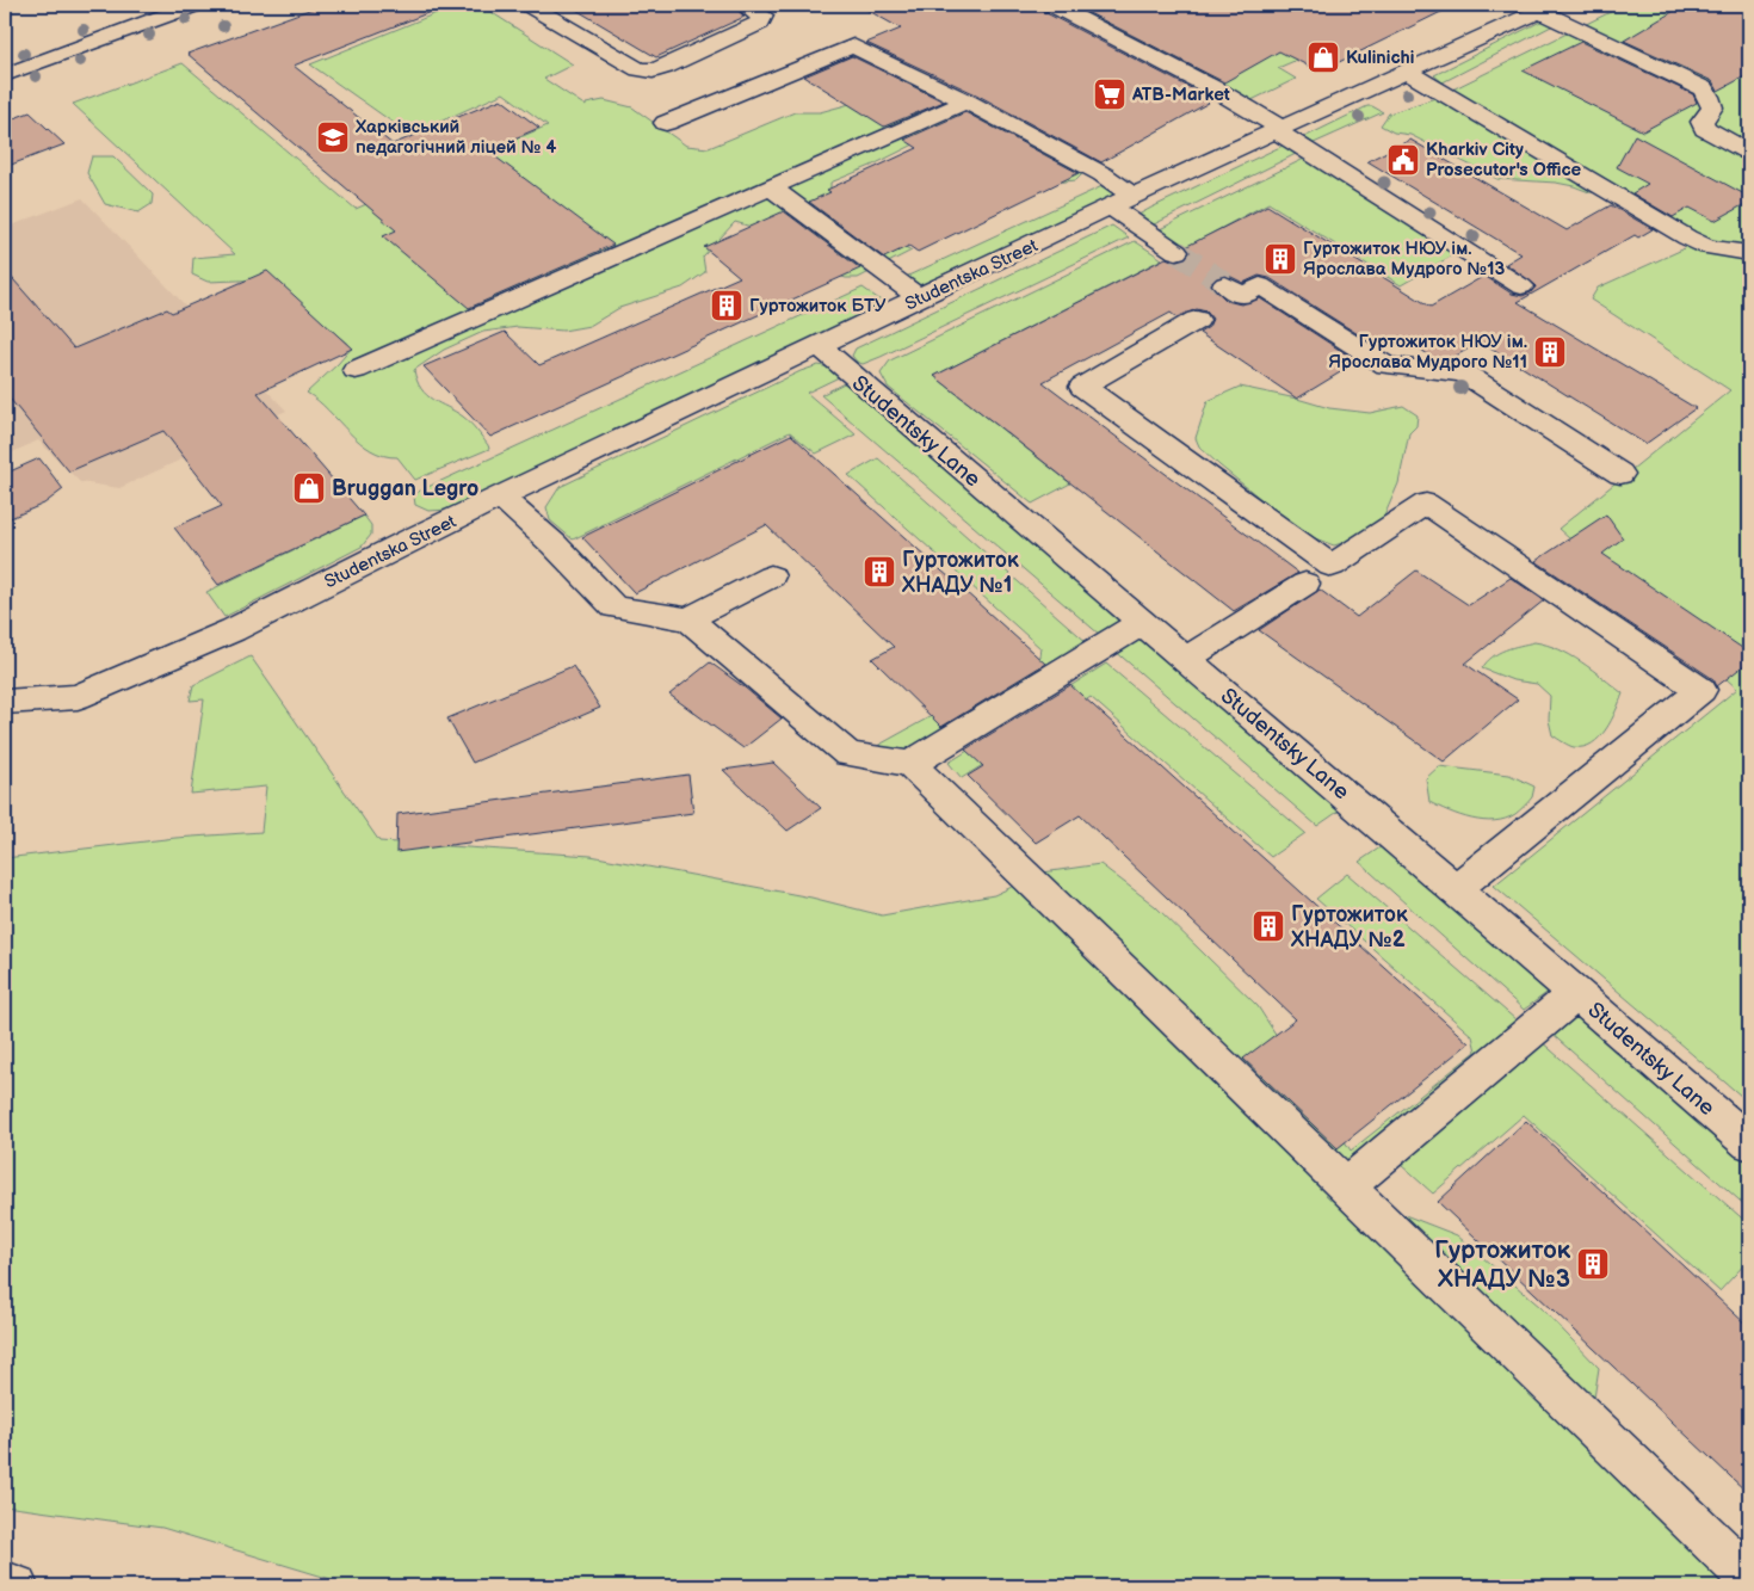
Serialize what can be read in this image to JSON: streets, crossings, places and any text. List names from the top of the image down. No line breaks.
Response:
{"streets":{"street":["Studentska Street","Studentsky Lane"]},"crossings":[["Studentska Street","Studentsky Lane"]],"places":{"shop":["Kulinichi","Bruggan Legro"],"supermarket":["ATB-Market"],"school or university":["Харківський педагогічний ліцей № 4"],"public building":["Kharkiv City Prosecutor's Office"],"building":["Гуртожиток НЮУ ім. Ярослава Мудрого №13","Гуртожиток БТУ","Гуртожиток НЮУ ім. Ярослава Мудрого №11","Гуртожиток ХНАДУ №1","Гуртожиток ХНАДУ №2","Гуртожиток ХНАДУ №3"]}}
